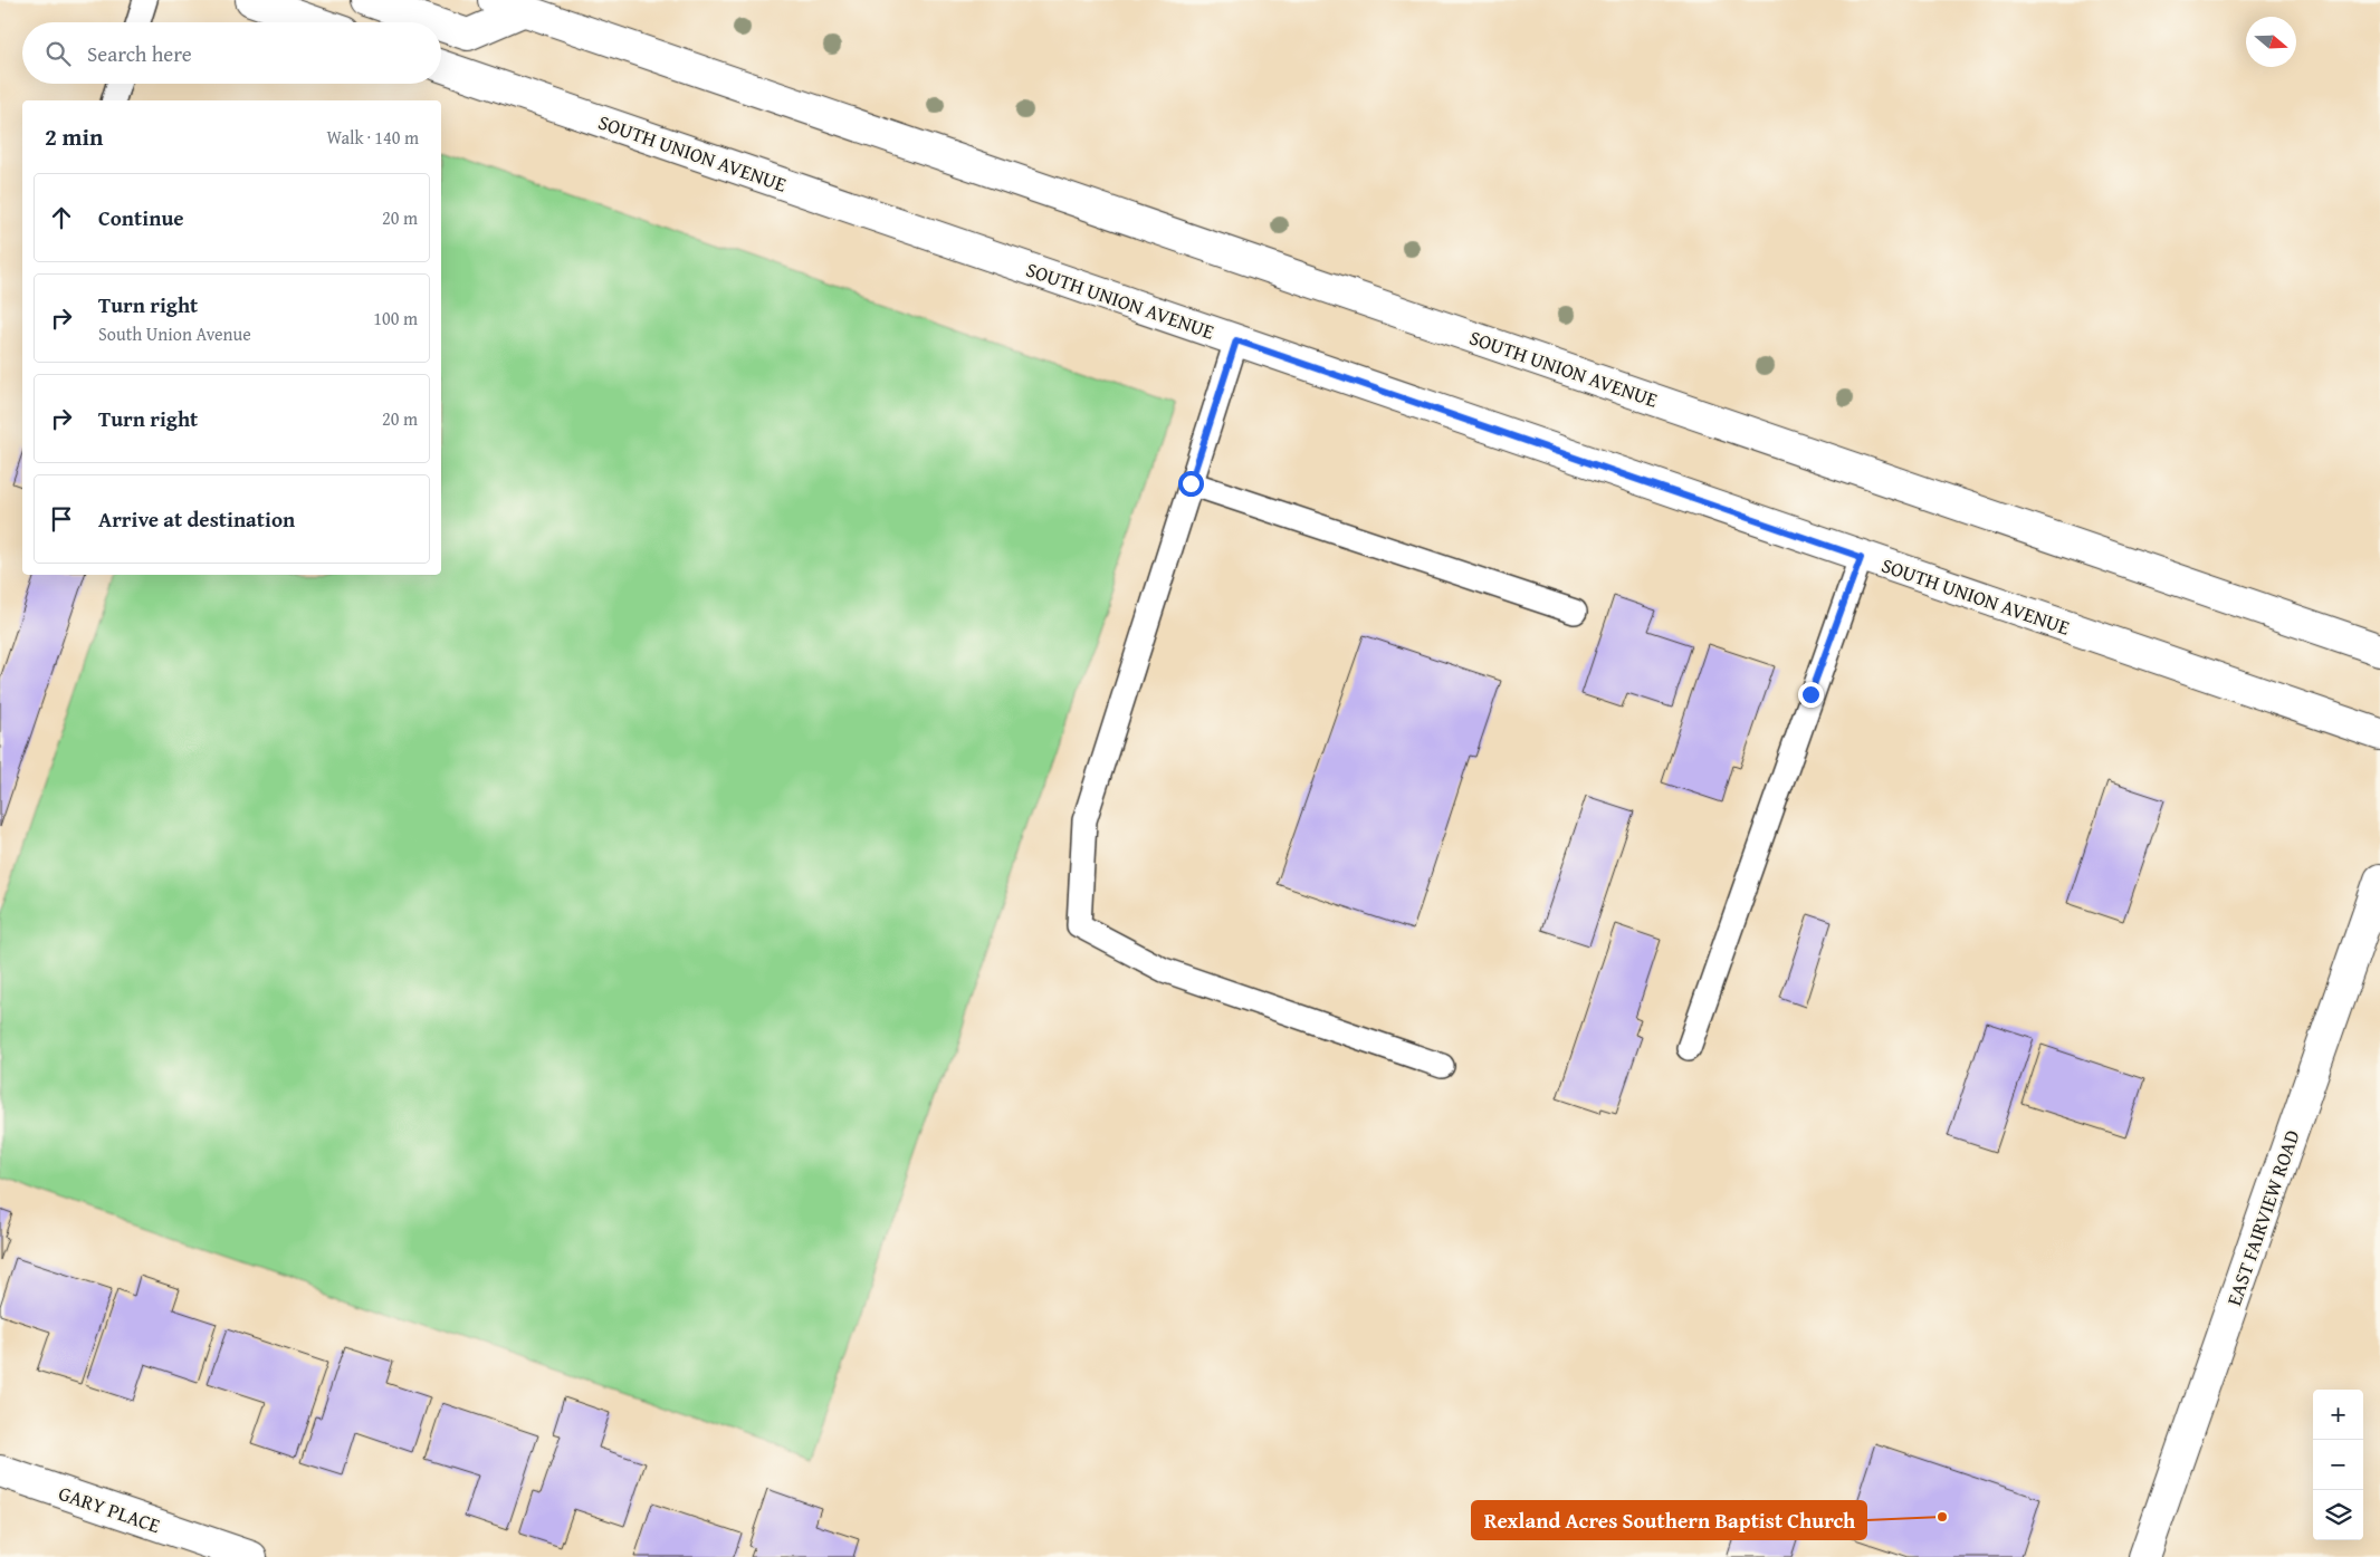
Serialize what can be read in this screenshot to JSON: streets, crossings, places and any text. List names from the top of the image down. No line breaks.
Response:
{"streets":{"main road":["SOUTH UNION AVENUE","EAST FAIRVIEW ROAD","GARY PLACE"]},"places":["Rexland Acres Southern Baptist Church"],"north":"right","page":{"search":"Search here","heading":["2 min","Walk · 140 m"],"list":[["Continue","20 m"],["Turn right","South Union Avenue","100 m"],["Turn right","20 m"],"Arrive at destination"],"map_buttons":["+","−"]}}
